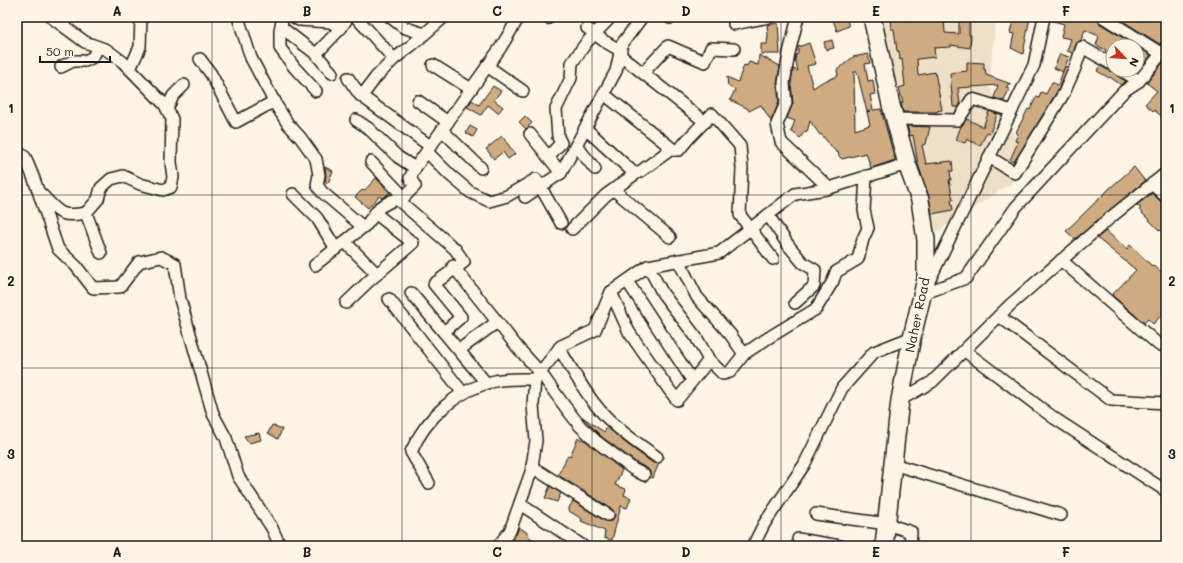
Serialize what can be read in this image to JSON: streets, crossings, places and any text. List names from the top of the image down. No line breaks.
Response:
{"streets":{"main road":["Naher Road"]},"scale_bar":"50 m","north":"bottom right","grid":{"columns":["A","B","C","D","E","F"],"rows":["1","2","3"]}}
